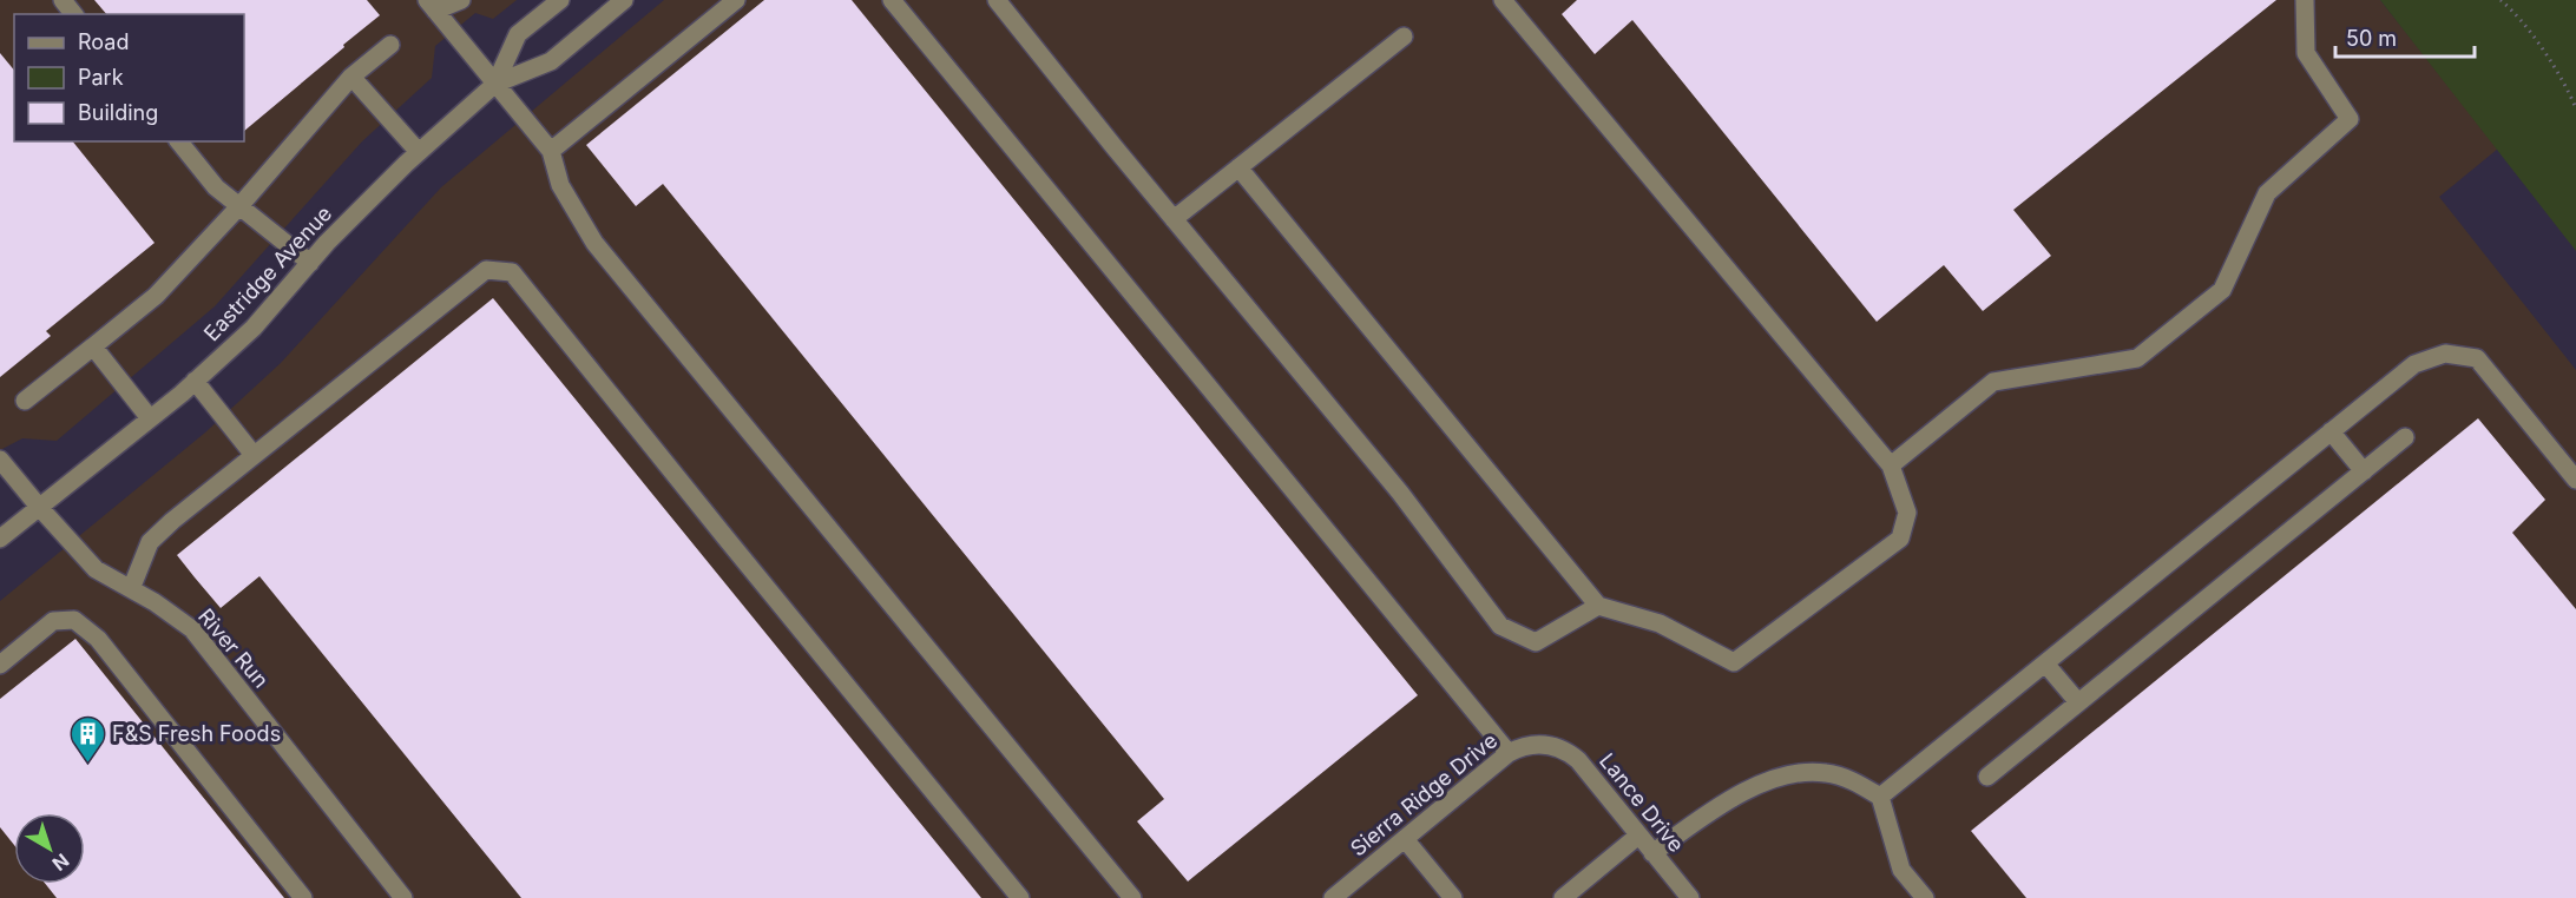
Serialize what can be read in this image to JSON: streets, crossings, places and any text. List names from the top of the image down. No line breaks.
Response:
{"streets":{"street":["Eastridge Avenue","River Run","Sierra Ridge Drive","Lance Drive"]},"crossings":[["Eastridge Avenue","River Run"],["Sierra Ridge Drive","Lance Drive"]],"places":{"building":["F&S Fresh Foods"]},"legend":["Road","Park","Building"],"scale_bar":"50 m","north":"bottom right"}
